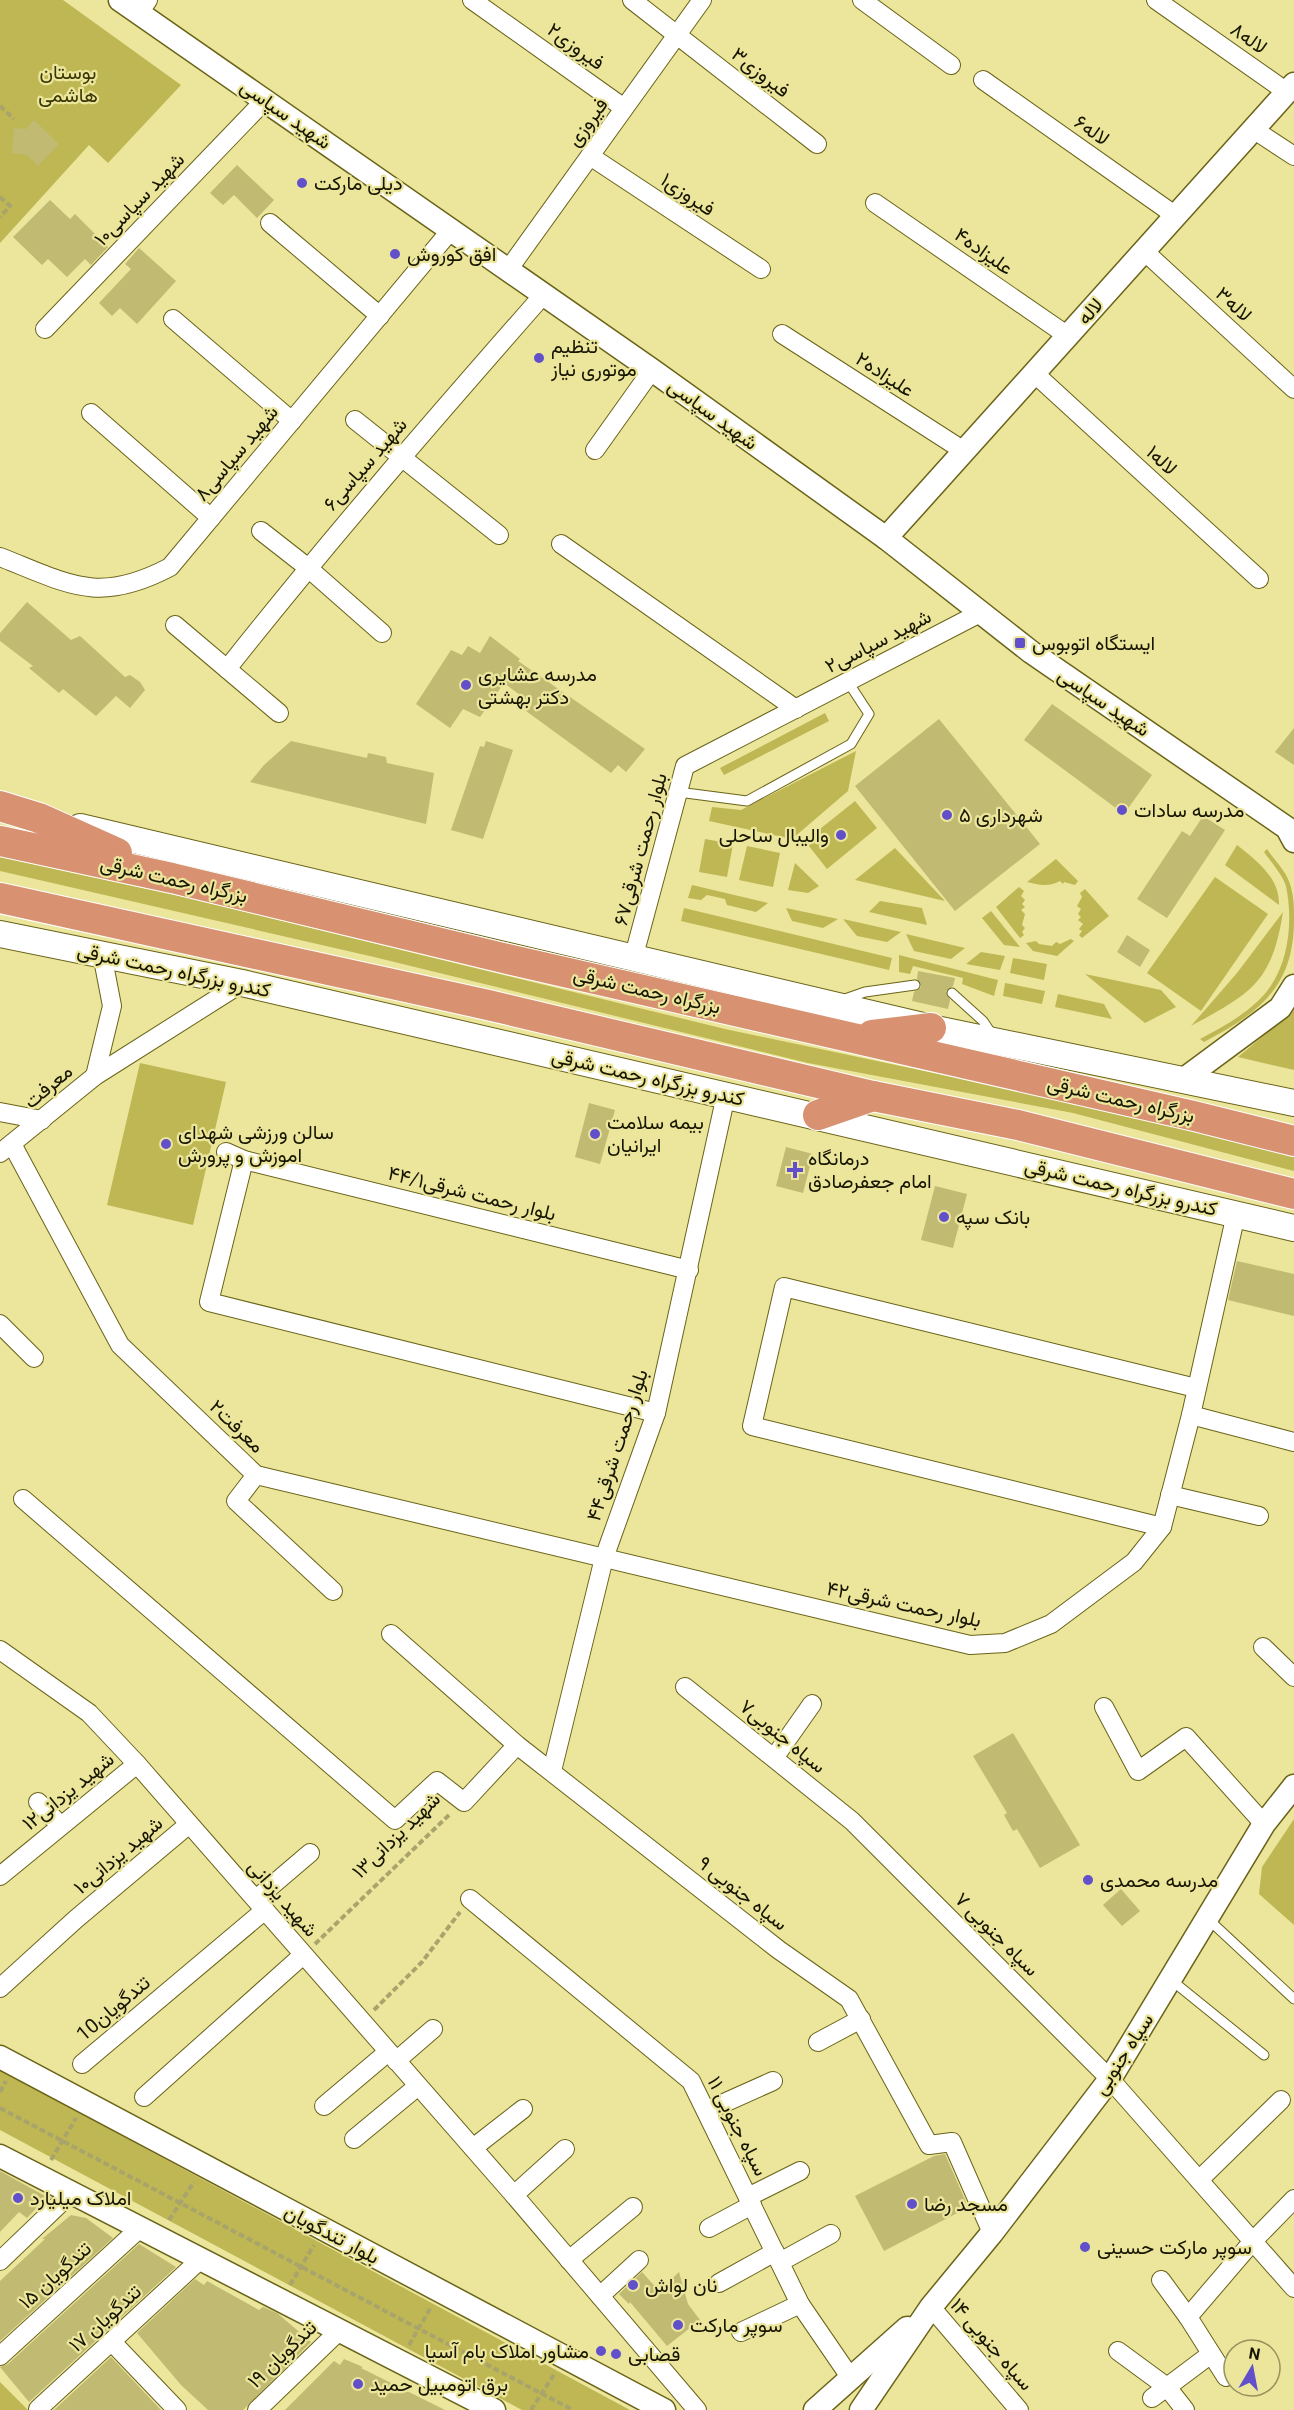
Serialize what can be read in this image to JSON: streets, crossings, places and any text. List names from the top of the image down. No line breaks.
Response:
{"streets":{"highway":["بزرگراه رحمت شرقی"],"main road":["کندرو بزرگراه رحمت شرقی"],"street":["لاله۸","فیروزی۲","فیروزی۳","شهید سپاسی","فیروزی","۶لاله","فیروزی۱","شهید سپاسی۱۰","علیزاده۴","۳لاله","لاله","علیزاده۲","شهید سپاسی۸","۱لاله","شهید سپاسی۶","شهید سپاسی۲","بلوار رحمت شرقی۶۷","معرفت","بلوار رحمت شرقی۴۴/۱","معرفت۲","۴۴بلوار رحمت شرقی","بلوار رحمت شرقی۴۲","سپاه جنوبی۷","شهید یزدانی۱۲","شهید یزدانی۱۳","شهید یزدانی۱۰","۹ سپاه جنوبی","شهید یزدانی","۷ سپاه جنوبی","10تندگویان","سپاه جنوبی","۱۱ سپاه جنوبی","بلوار تندگویان","۱۵ تندگویان","۱۷ تندگویان","۱۴ سپاه جنوبی","۱۹ تندگویان"]},"crossings":[["لاله۸","لاله"],["فیروزی۲","فیروزی"],["فیروزی۳","فیروزی"],["شهید سپاسی","فیروزی"],["شهید سپاسی","شهید سپاسی۱۰"],["شهید سپاسی","لاله"],["شهید سپاسی","شهید سپاسی۸"],["شهید سپاسی","شهید سپاسی۶"],["شهید سپاسی","شهید سپاسی۲"],["فیروزی","فیروزی۱"],["۶لاله","لاله"],["علیزاده۴","لاله"],["۳لاله","لاله"],["لاله","علیزاده۲"],["لاله","۱لاله"],["شهید سپاسی۲","بلوار رحمت شرقی۶۷"],["کندرو بزرگراه رحمت شرقی","معرفت"],["کندرو بزرگراه رحمت شرقی","۴۴بلوار رحمت شرقی"],["کندرو بزرگراه رحمت شرقی","بلوار رحمت شرقی۴۲"],["معرفت","معرفت۲"],["بلوار رحمت شرقی۴۴/۱","۴۴بلوار رحمت شرقی"],["معرفت۲","۴۴بلوار رحمت شرقی"],["معرفت۲","بلوار رحمت شرقی۴۲"],["۴۴بلوار رحمت شرقی","بلوار رحمت شرقی۴۲"],["۴۴بلوار رحمت شرقی","۹ سپاه جنوبی"],["سپاه جنوبی۷","۷ سپاه جنوبی"],["شهید یزدانی۱۲","شهید یزدانی"],["شهید یزدانی۱۳","۹ سپاه جنوبی"],["شهید یزدانی۱۳","شهید یزدانی"],["شهید یزدانی۱۰","شهید یزدانی"],["۹ سپاه جنوبی","سپاه جنوبی"],["شهید یزدانی","10تندگویان"],["۷ سپاه جنوبی","سپاه جنوبی"],["سپاه جنوبی","۱۱ سپاه جنوبی"],["سپاه جنوبی","۱۴ سپاه جنوبی"]],"parks":["بوستان هاشمی"],"places":{"other":["دیلی مارکت","افق کوروش","تنظیم موتوری نیاز","مدرسه عشایری دکتر بهشتی","مدرسه سادات","شهرداری ۵","والیبال ساحلی","بیمه سلامت ایرانیان","سالن ورزشی شهدای اموزش و پرورش","بانک سپه","مدرسه محمدی","املاک میلیارد","مسجد رضا","سوپر مارکت حسینی","نان لواش","سوپر مارکت","مشاور املاک بام آسیا","قصابی","برق اتومبیل حمید"],"transit":["ایستگاه اتوبوس"],"health":["درمانگاه امام جعفرصادق"]},"north":"top"}
